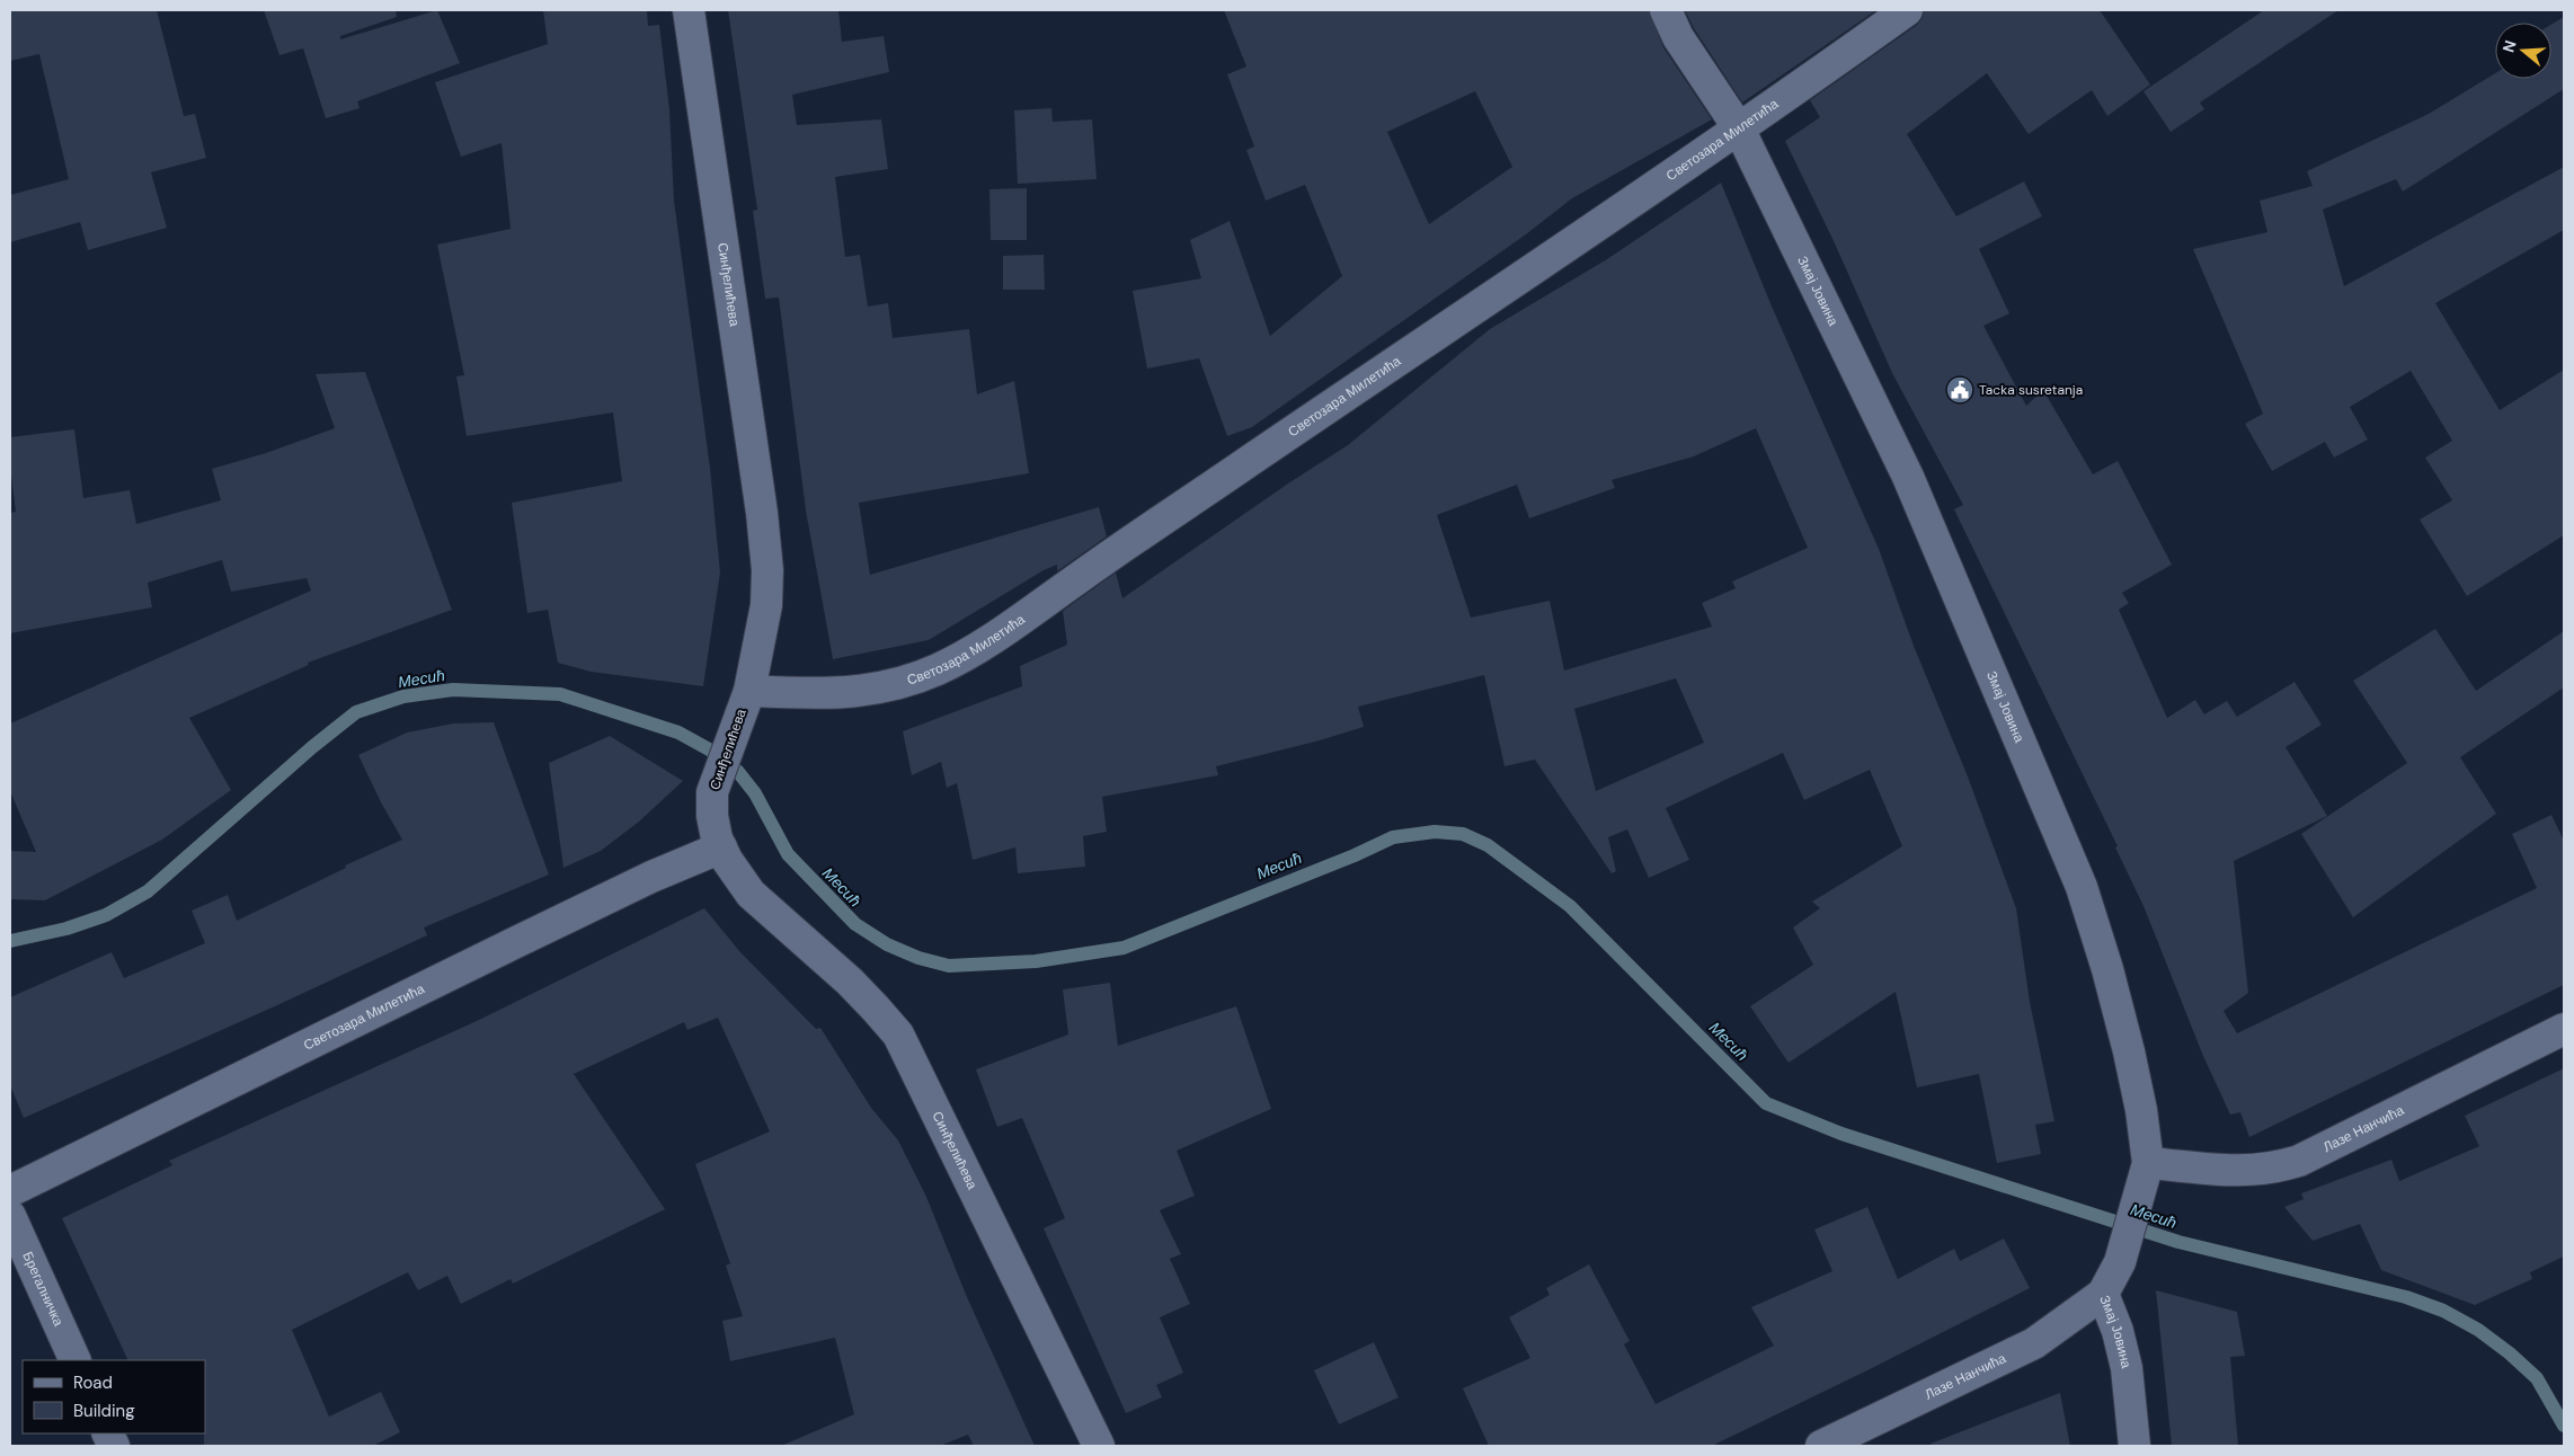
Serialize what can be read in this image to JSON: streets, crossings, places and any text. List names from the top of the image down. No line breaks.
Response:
{"streets":{"street":["Светозара Милетића","Синђелићева","Змај Јовина","Лазе Нанчића","Брегалничка"]},"crossings":[["Светозара Милетића","Синђелићева"],["Светозара Милетића","Змај Јовина"],["Змај Јовина","Лазе Нанчића"]],"water":["Месић"],"places":{"public building":["Tacka susretanja"]},"legend":["Road","Building"],"north":"left"}
